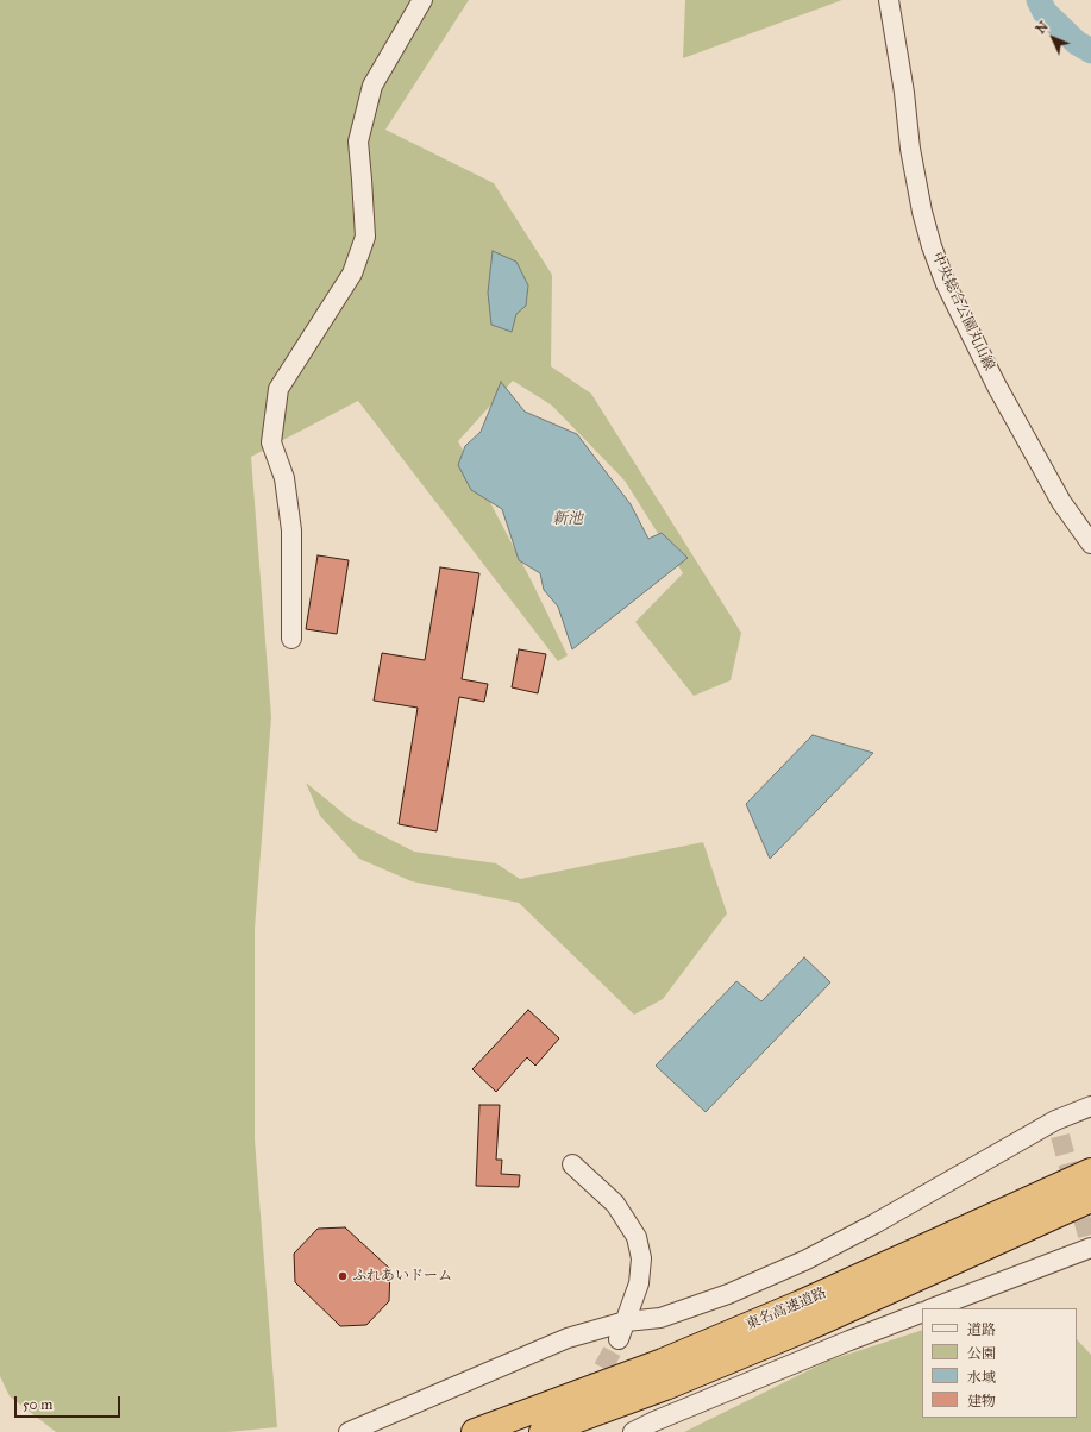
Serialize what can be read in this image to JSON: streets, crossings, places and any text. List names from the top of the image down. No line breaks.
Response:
{"streets":{"highway":["東名高速道路"],"street":["中央総合公園丸山線"]},"water":["新池"],"places":["ふれあいドーム"],"legend":["道路","公園","水域","建物"],"scale_bar":"50 m","north":"top left"}
